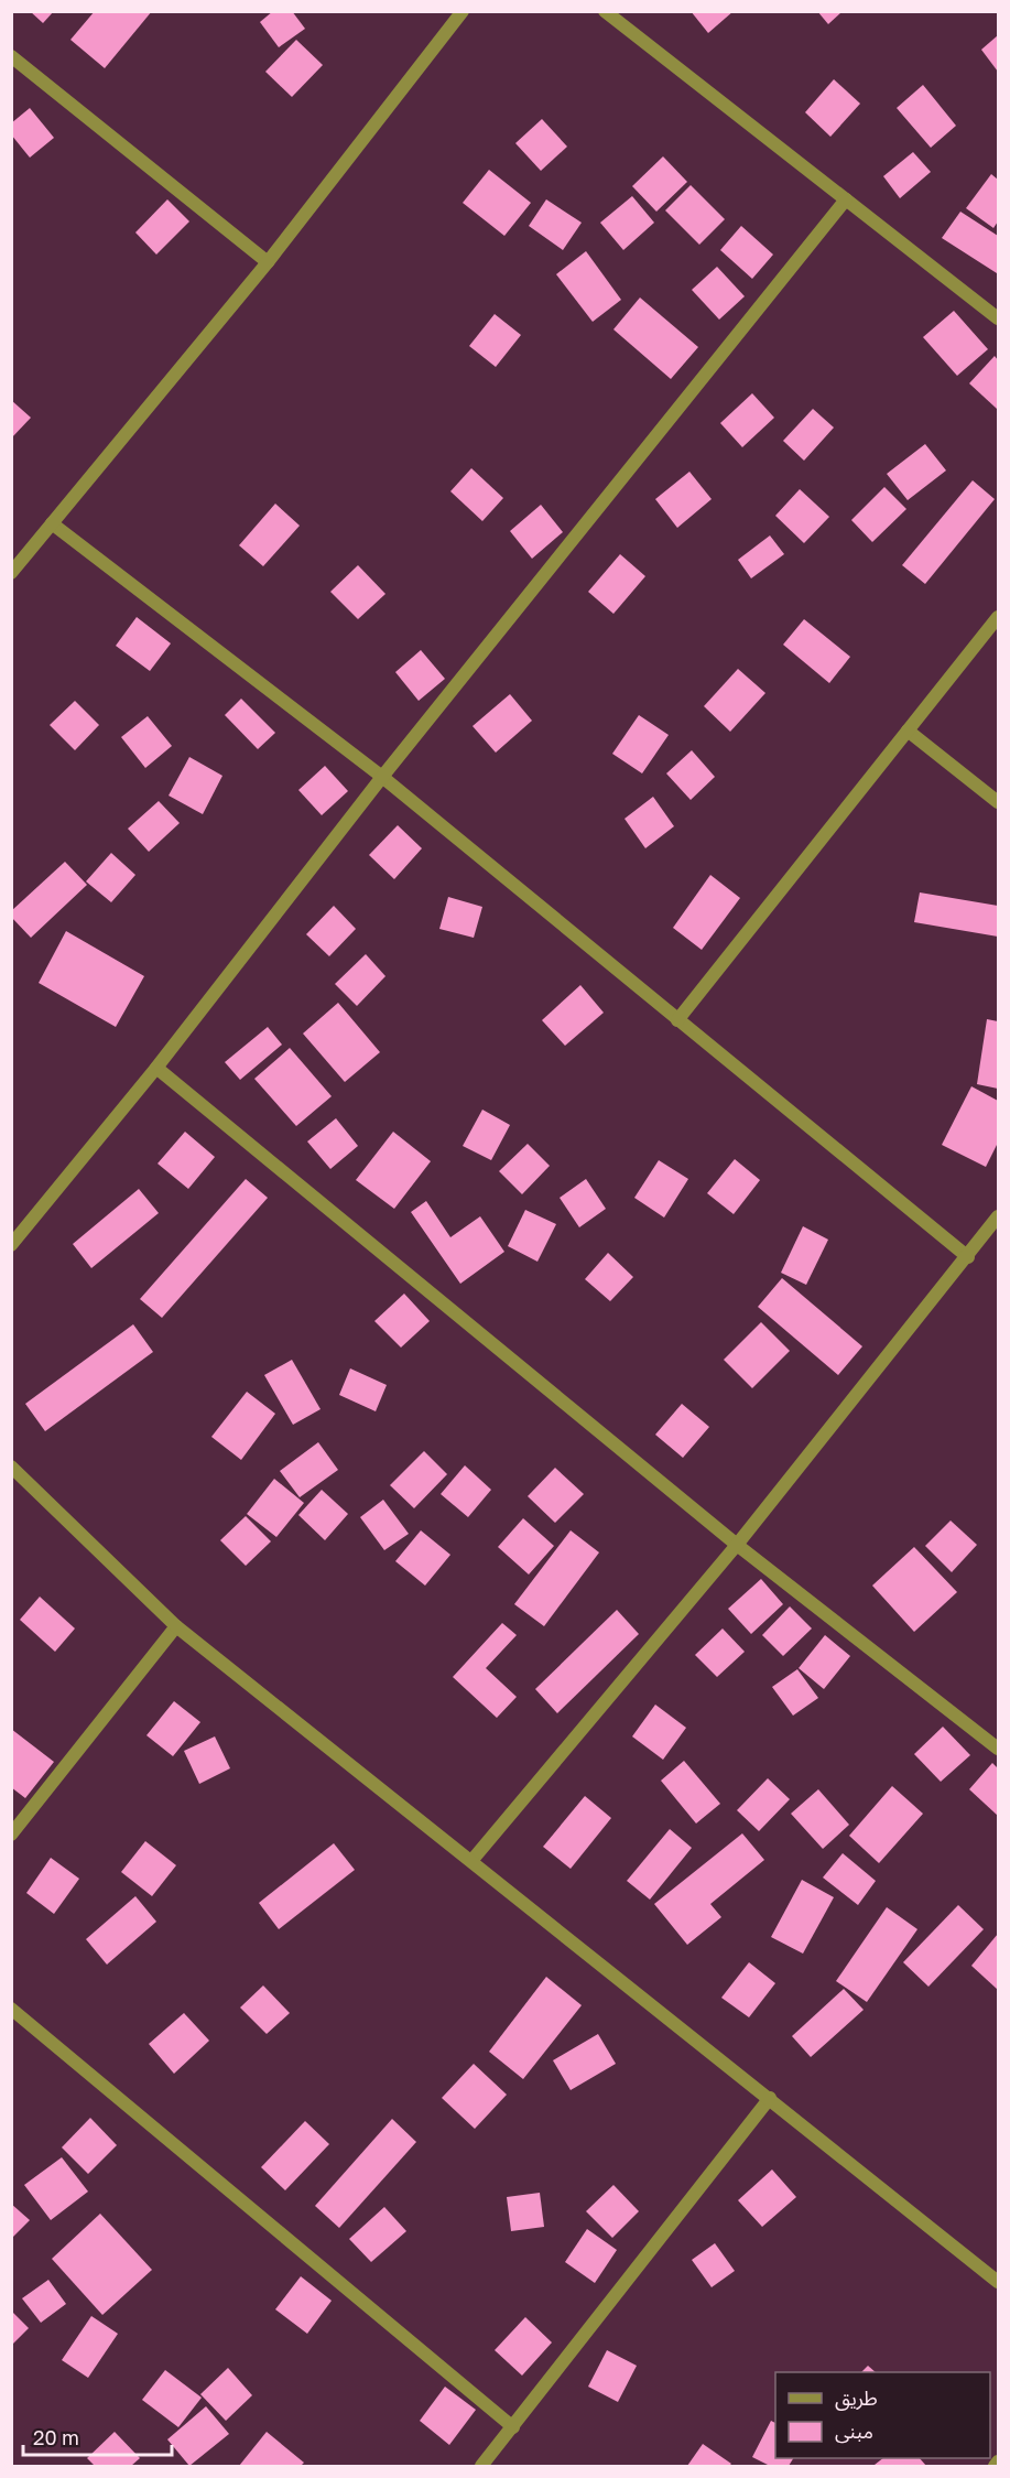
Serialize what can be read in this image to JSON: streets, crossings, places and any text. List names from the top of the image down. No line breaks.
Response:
{"legend":["طريق","مبنى"],"scale_bar":"20 m"}
